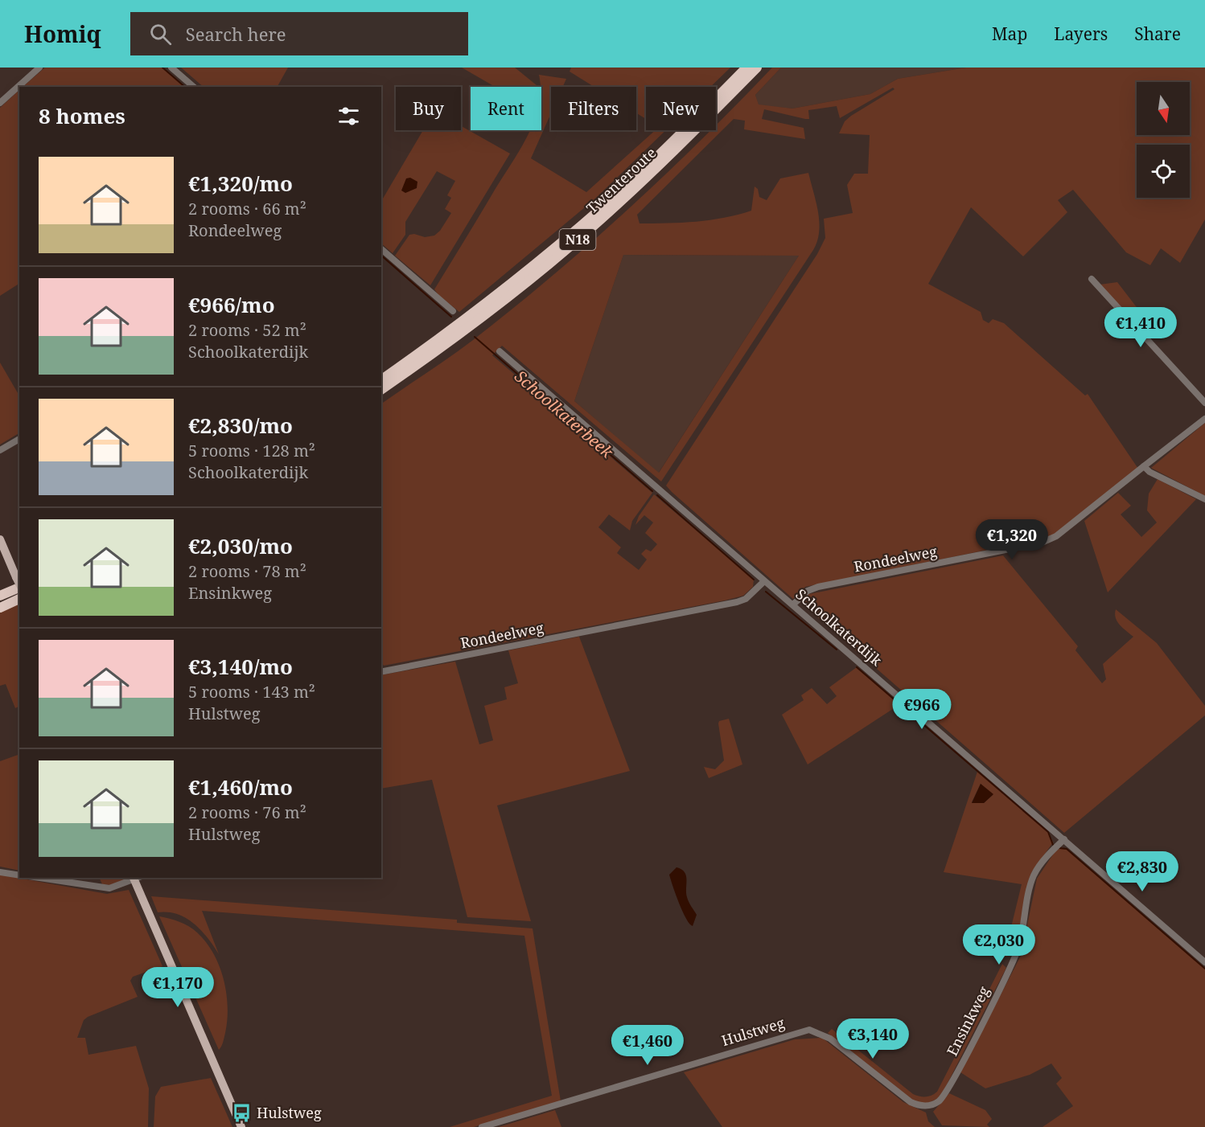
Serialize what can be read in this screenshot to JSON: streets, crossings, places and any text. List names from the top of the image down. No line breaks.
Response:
{"streets":{"highway":["Twenteroute","N18"],"street":["Rondeelweg","Schoolkaterdijk","Ensinkweg","Hulstweg"]},"crossings":[["Rondeelweg","Schoolkaterdijk"],["Schoolkaterdijk","Ensinkweg"],["Ensinkweg","Hulstweg"]],"water":["Schoolkaterbeek"],"places":{"bus stop":["Hulstweg"]},"north":"bottom","page":{"header":"Homiq","search":"Search here","nav":["Map","Layers","Share"],"chip":["Buy","Rent","Filters","New"],"heading":"8 homes","list":[{"name":"€1,320/mo","note":"2 rooms · 66 m² · Rondeelweg"},{"name":"€966/mo","note":"2 rooms · 52 m² · Schoolkaterdijk"},{"name":"€2,830/mo","note":"5 rooms · 128 m² · Schoolkaterdijk"},{"name":"€2,030/mo","note":"2 rooms · 78 m² · Ensinkweg"},{"name":"€3,140/mo","note":"5 rooms · 143 m² · Hulstweg"},{"name":"€1,460/mo","note":"2 rooms · 76 m² · Hulstweg"}],"price":["€1,410","€1,320","€966","€2,830","€2,030","€1,170","€3,140","€1,460"]}}
